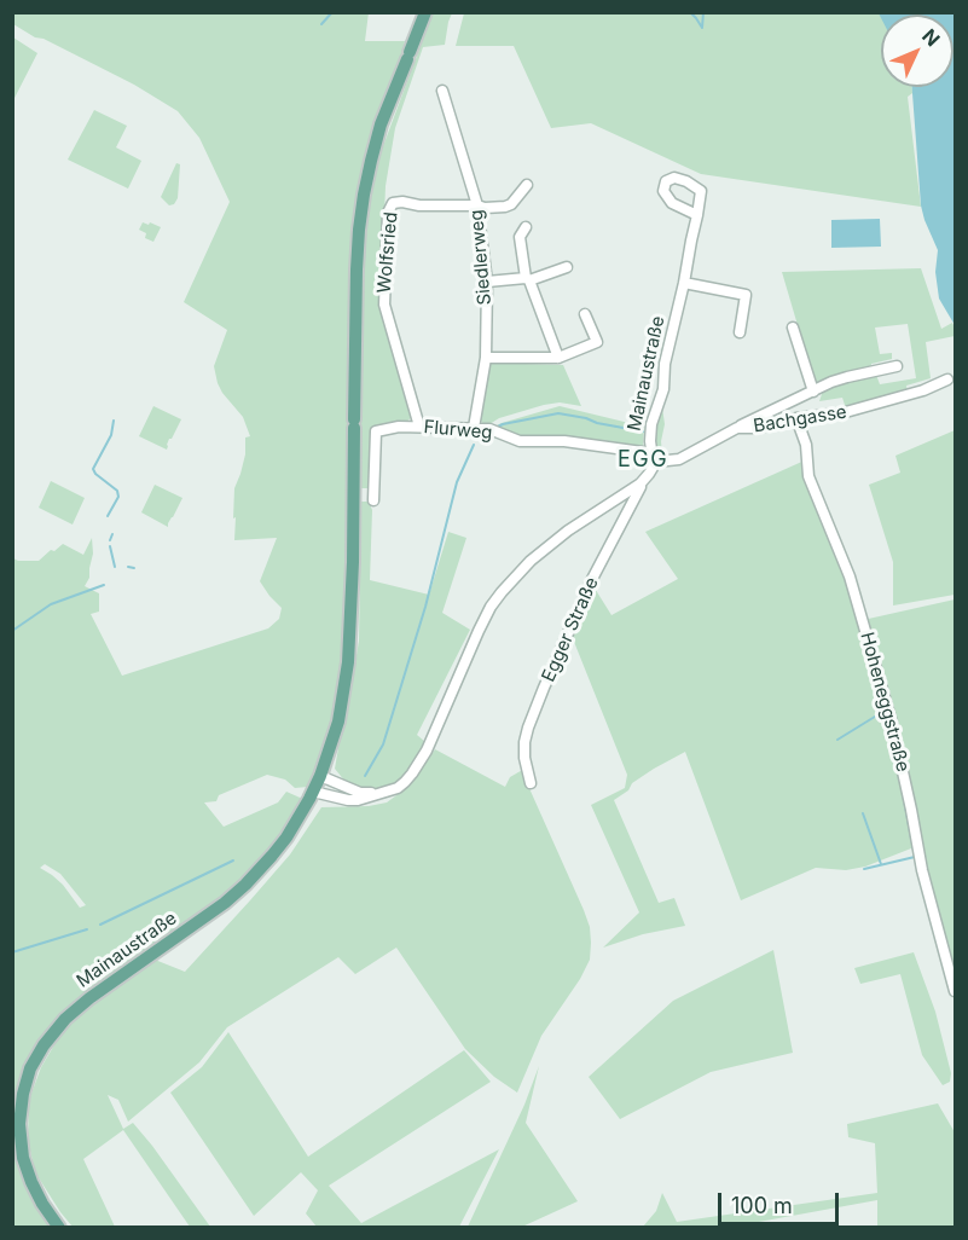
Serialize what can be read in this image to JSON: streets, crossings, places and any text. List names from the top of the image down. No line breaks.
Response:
{"streets":{"main road":["Mainaustraße"],"street":["Wolfsried","Siedlerweg","Bachgasse","Flurweg","Egger Straße","Hoheneggstraße"]},"crossings":[["Wolfsried","Siedlerweg"],["Wolfsried","Flurweg"],["Siedlerweg","Flurweg"],["Mainaustraße","Bachgasse"],["Mainaustraße","Flurweg"],["Bachgasse","Flurweg"],["Bachgasse","Hoheneggstraße"]],"districts":["EGG"],"scale_bar":"100 m","north":"top right"}
